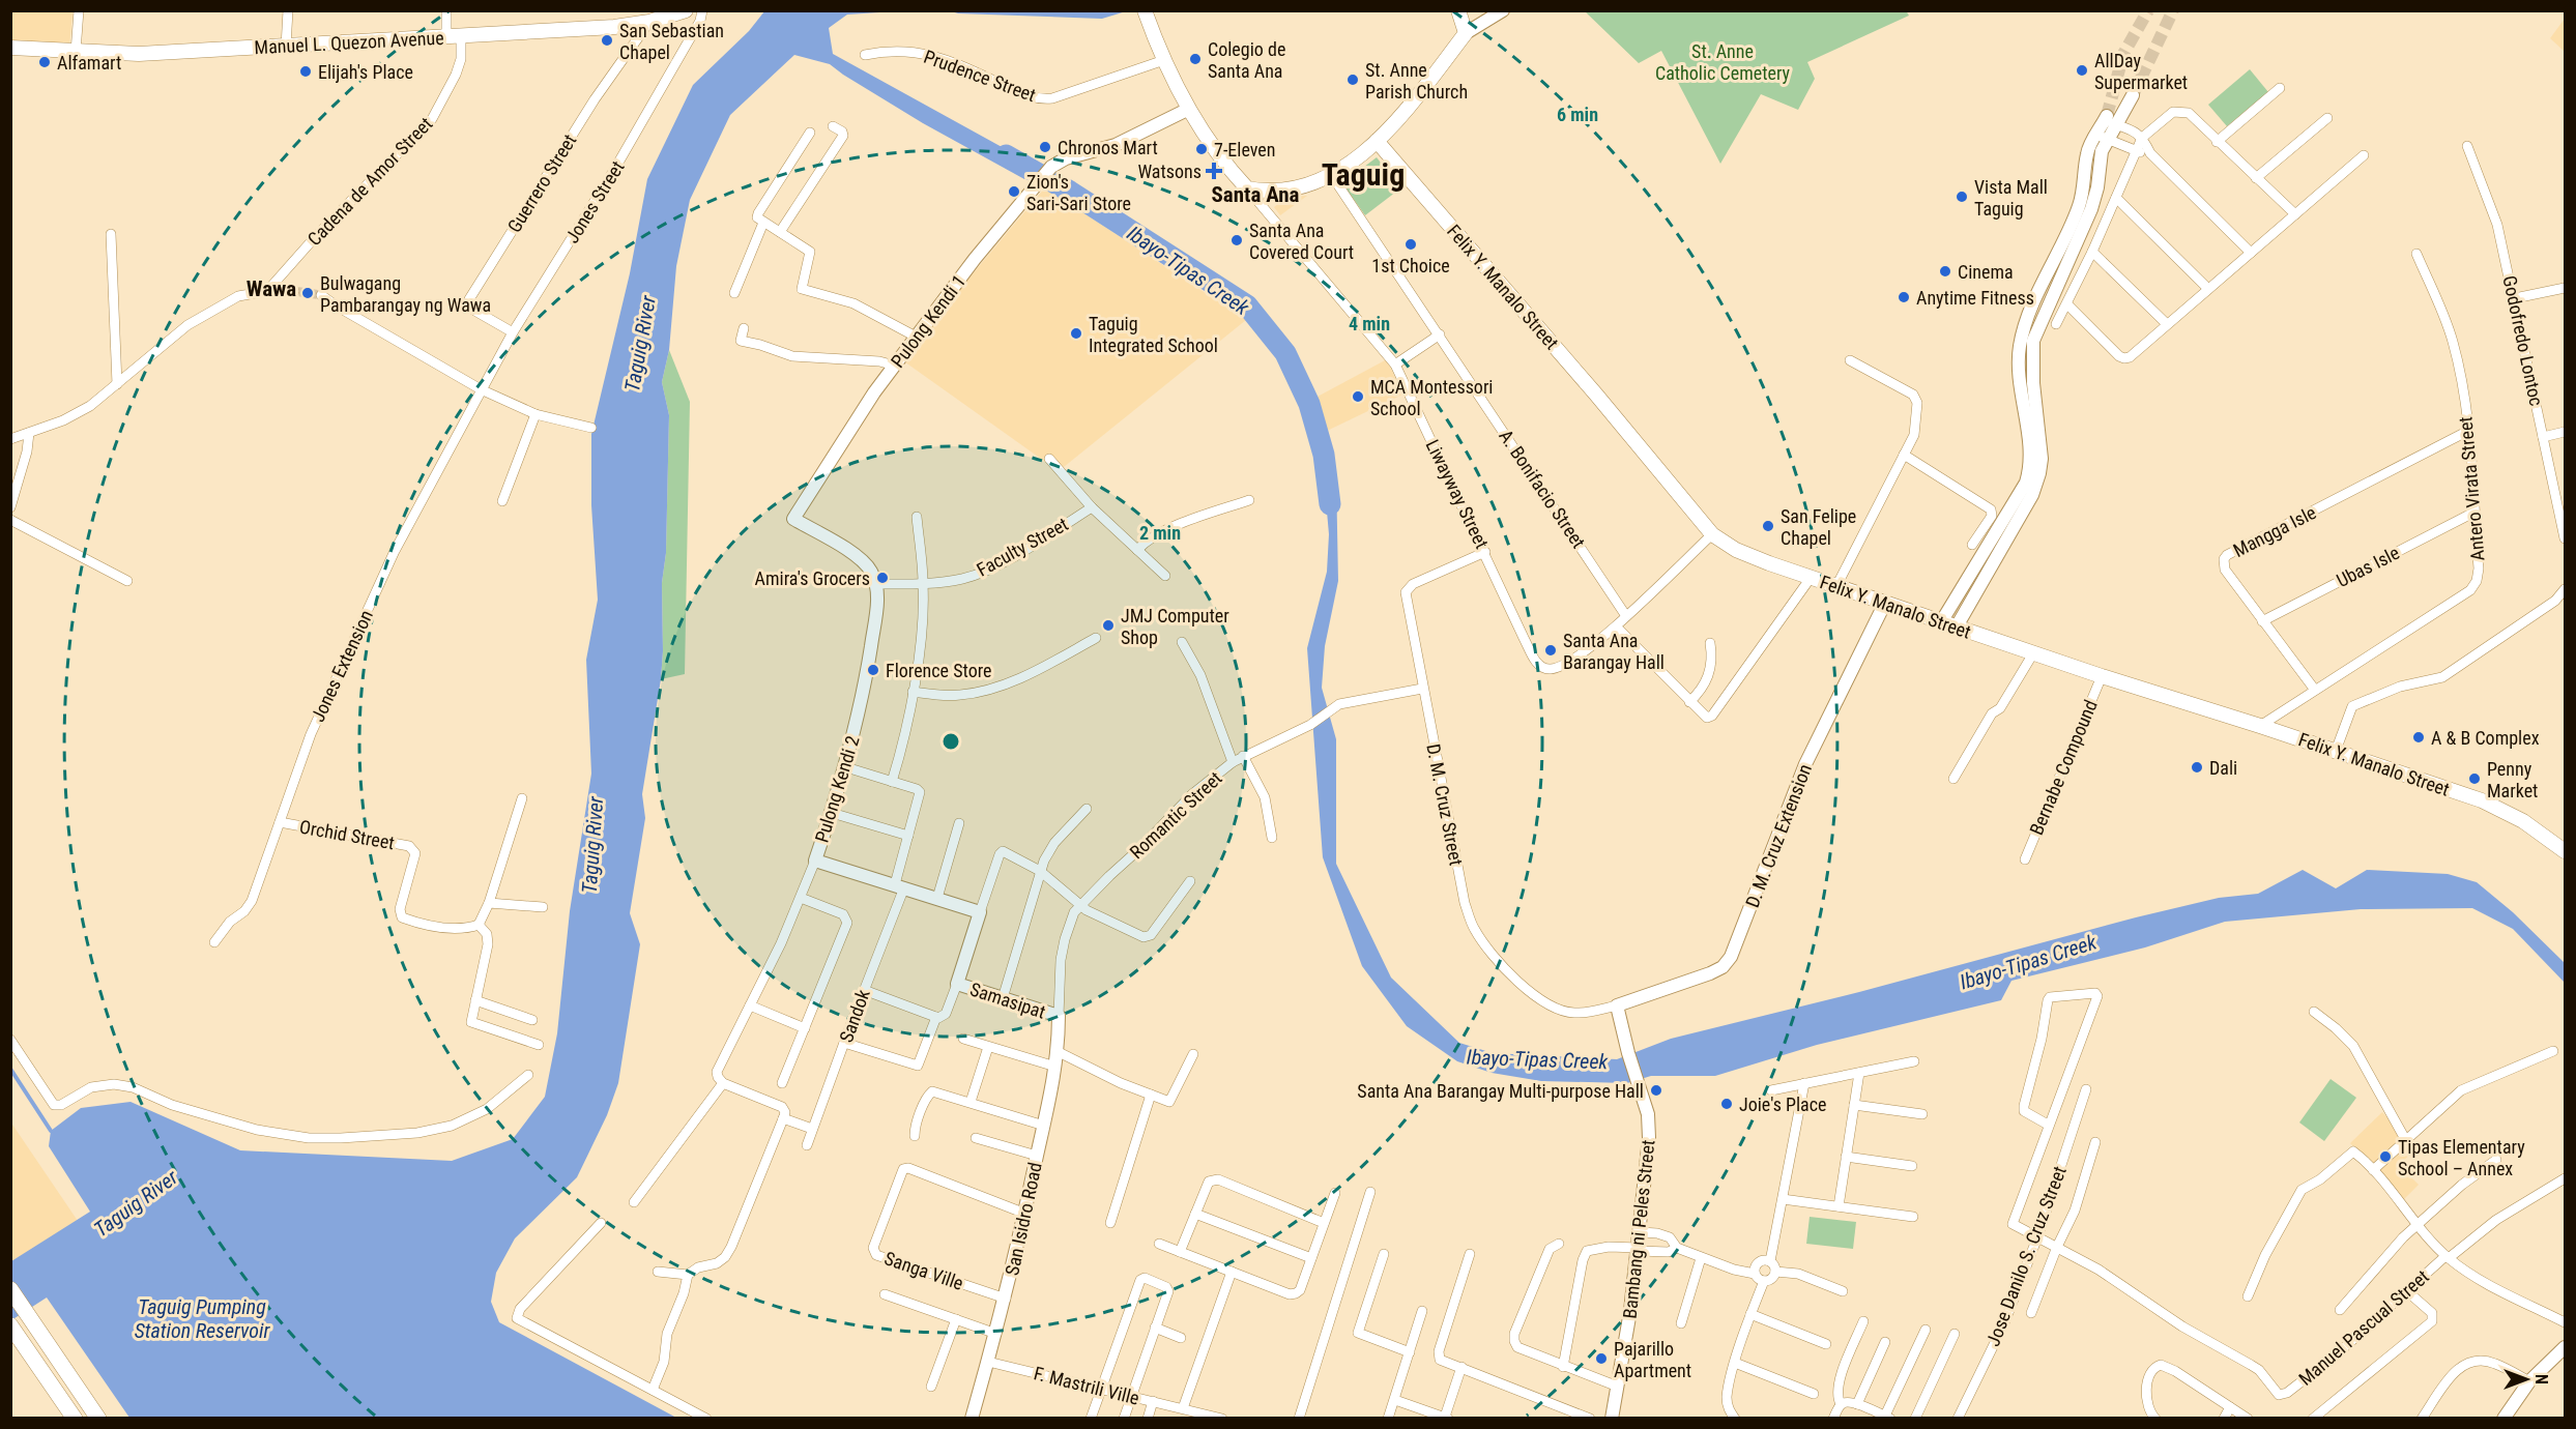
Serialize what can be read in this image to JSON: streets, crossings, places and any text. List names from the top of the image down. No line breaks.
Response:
{"streets":{"main road":["Manuel L. Quezon Avenue","Felix Y. Manalo Street"],"street":["Prudence Street","Cadena de Amor Street","Guerrero Street","Jones Street","Pulong Kendi 1","Godofredo Lontoc","A. Bonifacio Street","Antero Virata Street","Liwayway Street","Mangga Isle","Faculty Street","Ubas Isle","Jones Extension","Bernabe Compound","Pulong Kendi 2","D. M. Cruz Street","Romantic Street","Orchid Street","D. M. Cruz Extension","Samasipat","Sandok","San Isidro Road","Bambang ni Peles Street","Jose Danilo S. Cruz Street","Sanga Ville","Manuel Pascual Street","F. Mastrili Ville"]},"crossings":[["Manuel L. Quezon Avenue","Cadena de Amor Street"],["Manuel L. Quezon Avenue","Guerrero Street"],["Guerrero Street","Jones Street"],["Jones Street","Jones Extension"],["Felix Y. Manalo Street","Antero Virata Street"],["Felix Y. Manalo Street","Bernabe Compound"],["Felix Y. Manalo Street","D. M. Cruz Extension"],["Pulong Kendi 1","Faculty Street"],["Pulong Kendi 1","Pulong Kendi 2"],["Antero Virata Street","Mangga Isle"],["Antero Virata Street","Ubas Isle"],["Liwayway Street","D. M. Cruz Street"],["Mangga Isle","Ubas Isle"],["Faculty Street","Pulong Kendi 2"],["Jones Extension","Orchid Street"],["Pulong Kendi 2","Sandok"],["D. M. Cruz Street","Romantic Street"],["D. M. Cruz Street","D. M. Cruz Extension"],["D. M. Cruz Street","Bambang ni Peles Street"],["Romantic Street","Samasipat"],["Romantic Street","San Isidro Road"],["D. M. Cruz Extension","Bambang ni Peles Street"],["Samasipat","San Isidro Road"],["San Isidro Road","Sanga Ville"],["San Isidro Road","F. Mastrili Ville"]],"districts":["Taguig","Santa Ana","Wawa"],"water":["Ibayo-Tipas Creek","Taguig River","Taguig Pumping Station Reservoir"],"parks":["St. Anne Catholic Cemetery"],"places":{"other":["San Sebastian Chapel","Colegio de Santa Ana","Alfamart","AllDay Supermarket","Elijah's Place","St. Anne Parish Church","Chronos Mart","7-Eleven","Zion's Sari-Sari Store","Vista Mall Taguig","Santa Ana Covered Court","1st Choice","Cinema","Bulwagang Pambarangay ng Wawa","Anytime Fitness","Taguig Integrated School","MCA Montessori School","San Felipe Chapel","Amira's Grocers","JMJ Computer Shop","Santa Ana Barangay Hall","Florence Store","A & B Complex","Dali","Penny Market","Santa Ana Barangay Multi-purpose Hall","Joie's Place","Tipas Elementary School – Annex","Pajarillo Apartment"],"health":["Watsons"]},"north":"right","rings":["6 min","4 min","2 min"]}
